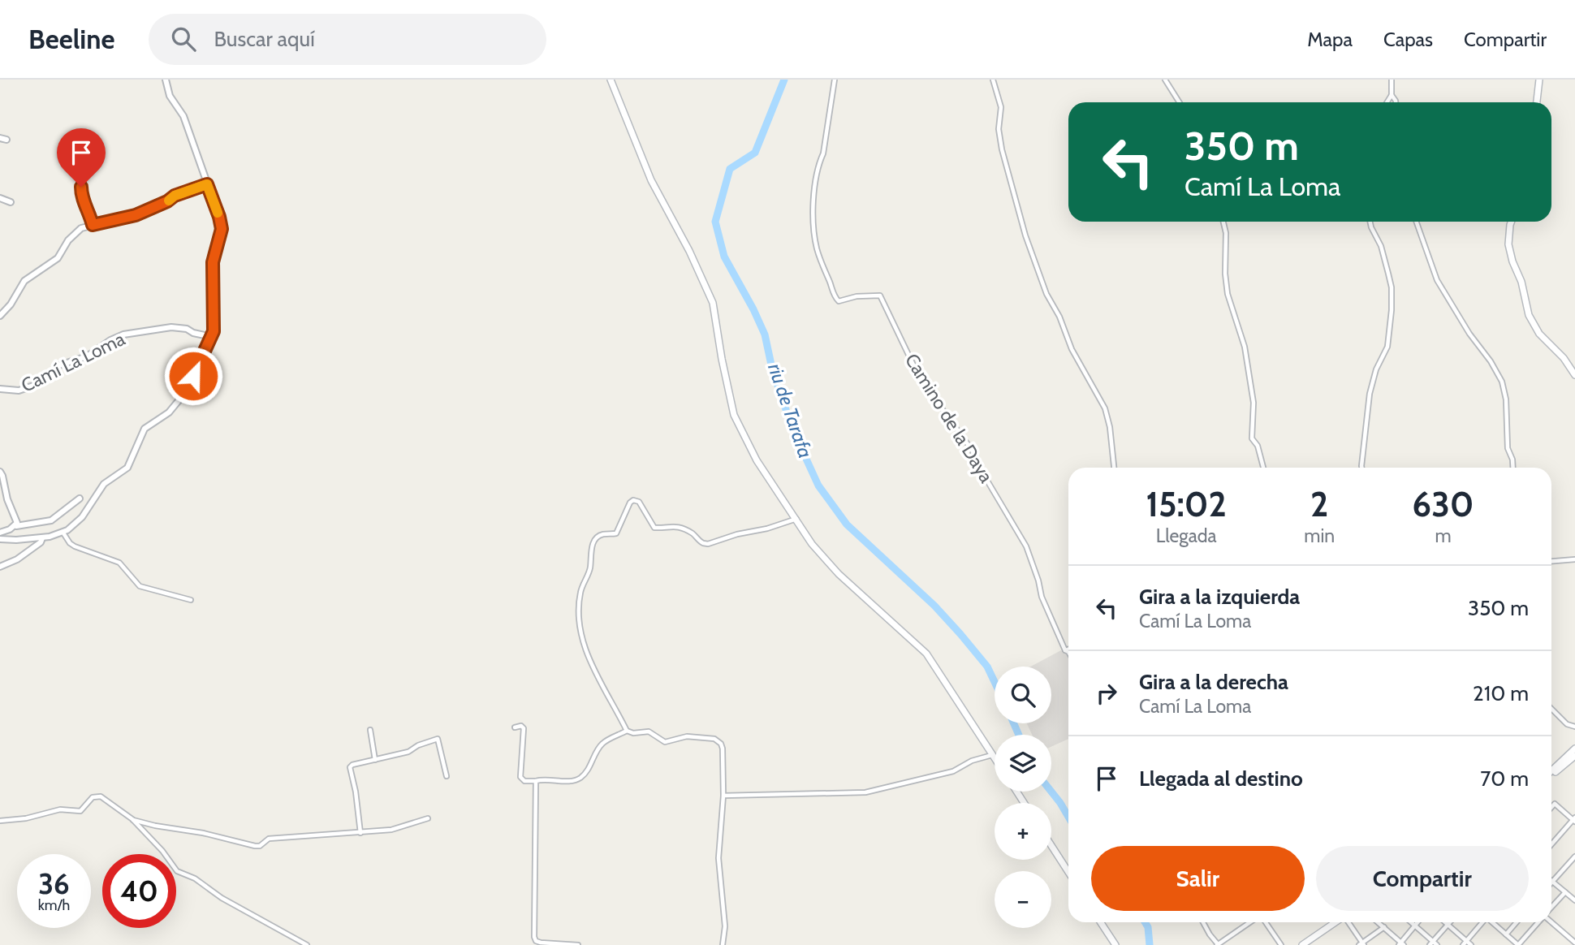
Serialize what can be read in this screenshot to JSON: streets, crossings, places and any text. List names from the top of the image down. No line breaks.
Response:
{"streets":{"street":["Camí La Loma","Camino de la Daya"]},"water":["riu de Tarafa"],"page":{"header":"Beeline","search":"Buscar aquí","nav":["Mapa","Capas","Compartir"],"turn":["350 m","Camí La Loma"],"eta":["15:02","Llegada","2","min","630","m"],"list":[{"name":"Gira a la izquierda","note":"Camí La Loma","value":"350 m"},{"name":"Gira a la derecha","note":"Camí La Loma","value":"210 m"},{"name":"Llegada al destino","value":"70 m"}],"map_buttons":["+","−"],"buttons":["Salir","Compartir"],"speed":"36 km/h","limit":"40"}}
